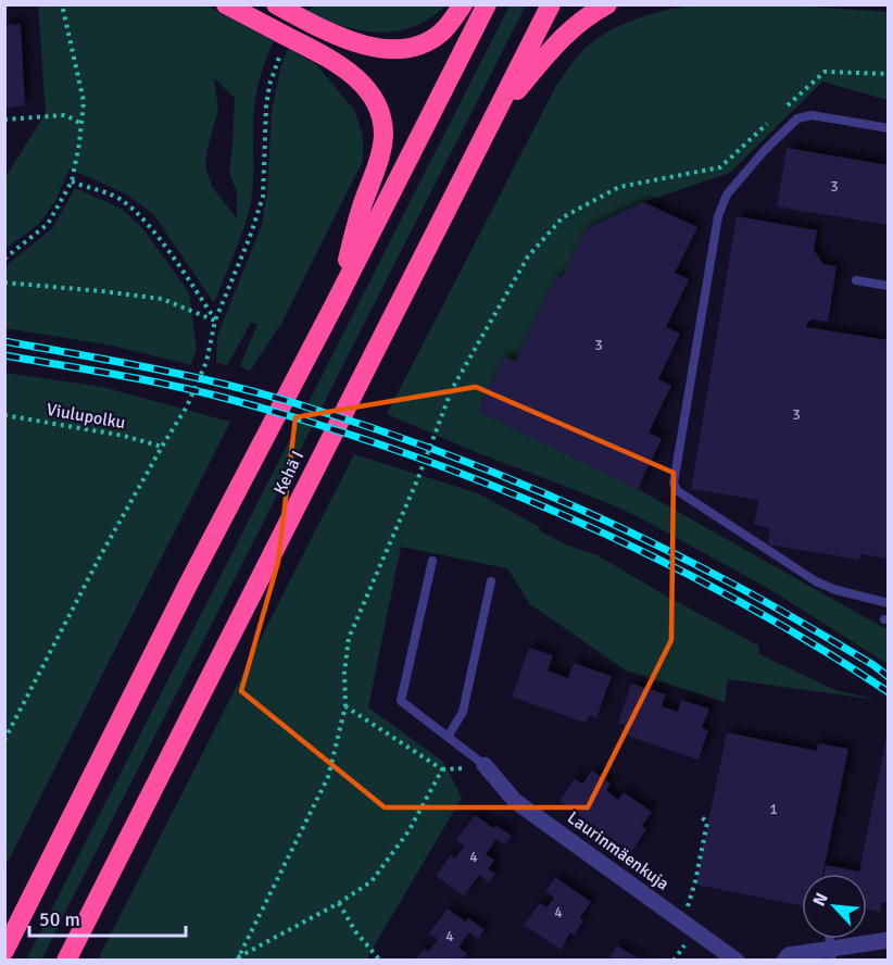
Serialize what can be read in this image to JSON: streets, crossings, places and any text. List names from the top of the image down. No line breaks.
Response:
{"streets":{"highway":["Kehä I"],"street":["Laurinmäenkuja"],"path":["Viulupolku"]},"house_numbers":["3","3","3","1","4","4","4"],"scale_bar":"50 m","north":"top left"}
